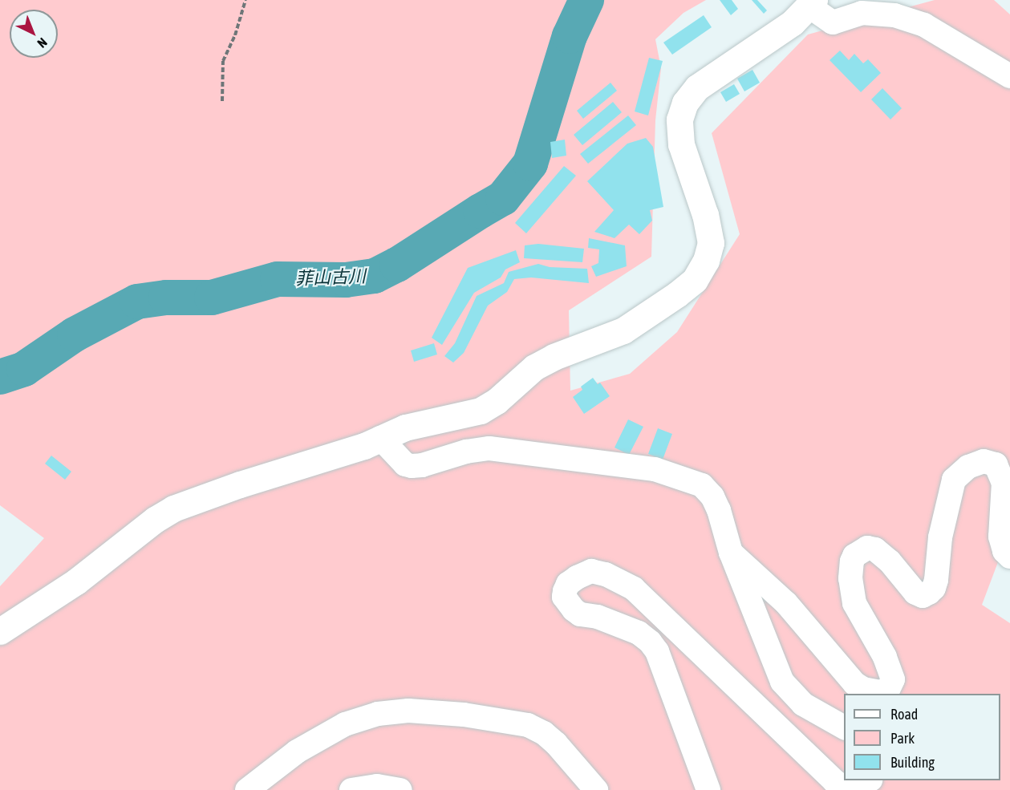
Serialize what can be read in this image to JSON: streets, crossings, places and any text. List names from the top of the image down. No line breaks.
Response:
{"water":["菲山古川"],"legend":["Road","Park","Building"],"north":"bottom right"}
